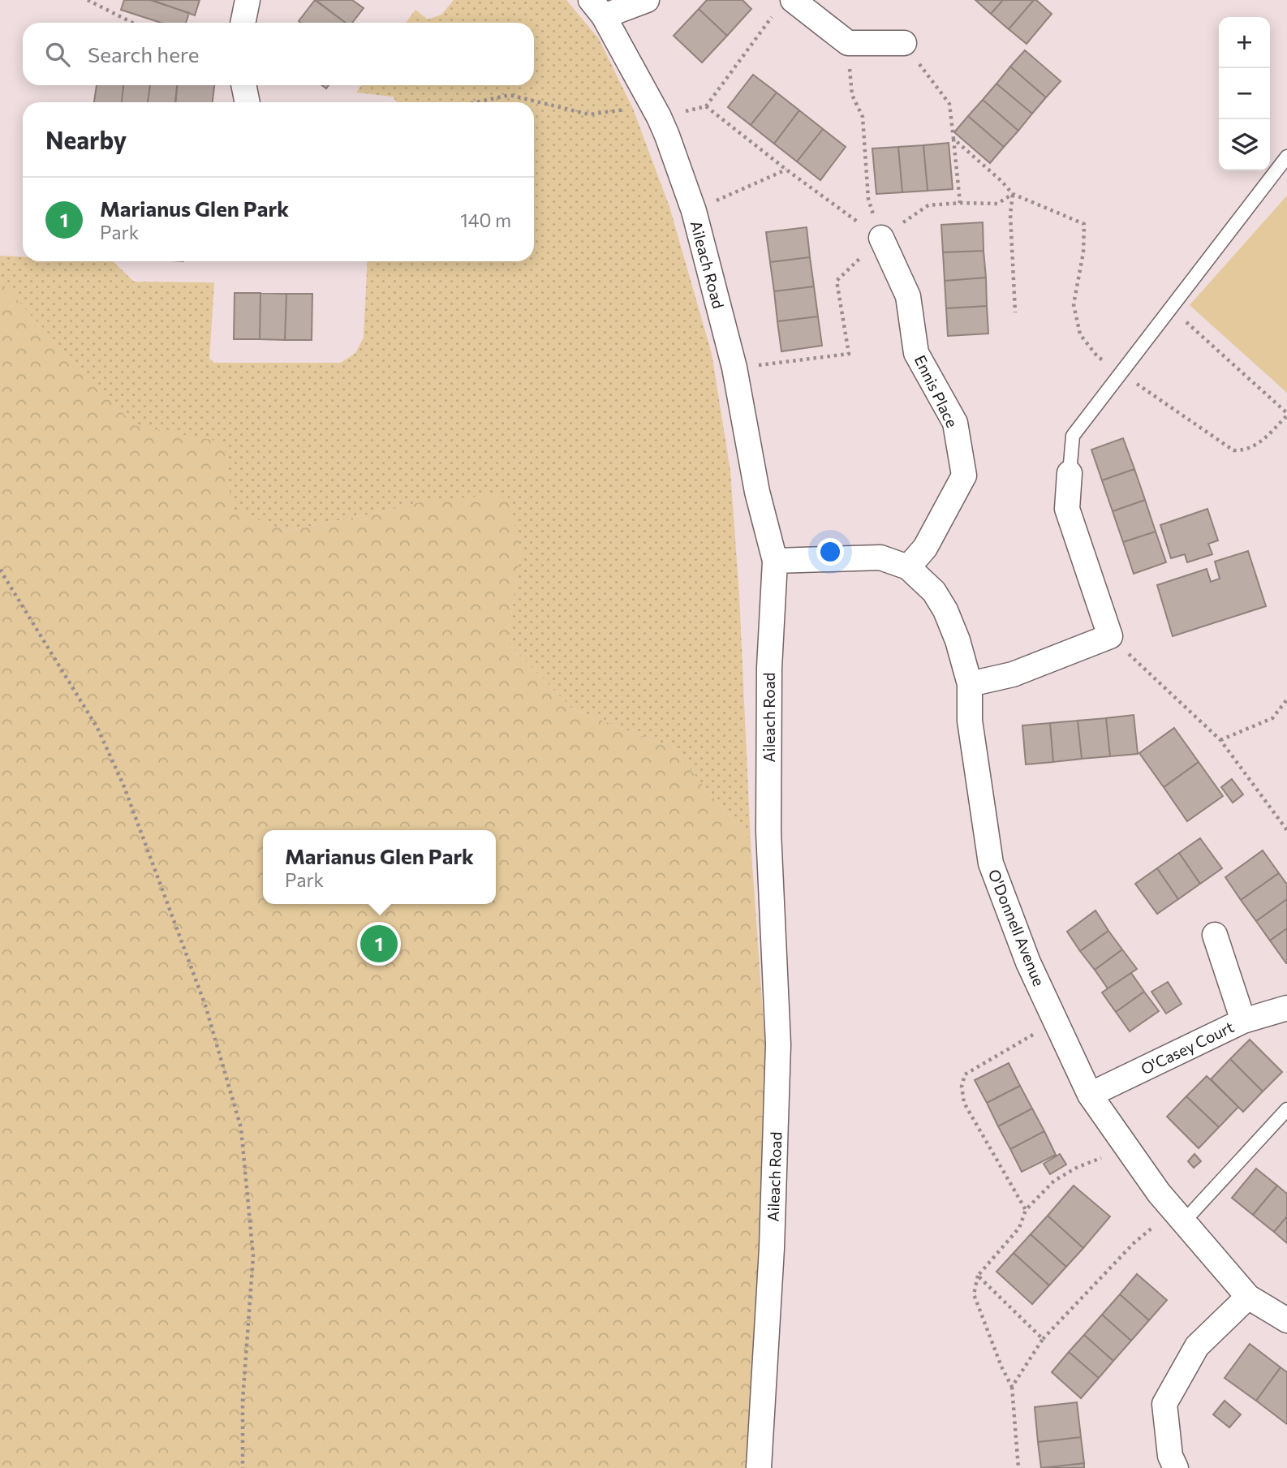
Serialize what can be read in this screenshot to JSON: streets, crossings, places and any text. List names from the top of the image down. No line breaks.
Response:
{"streets":{"street":["Aileach Road","Ennis Place","O'Donnell Avenue","O'Casey Court"]},"crossings":[["Aileach Road","O'Donnell Avenue"],["Ennis Place","O'Donnell Avenue"],["O'Donnell Avenue","O'Casey Court"]],"page":{"map_buttons":["+","−"],"search":"Search here","heading":"Nearby","list":[{"mark":"1","name":"Marianus Glen Park","note":"Park","value":"140 m"}],"popup":["Marianus Glen Park","Park"],"pins":"1"}}
